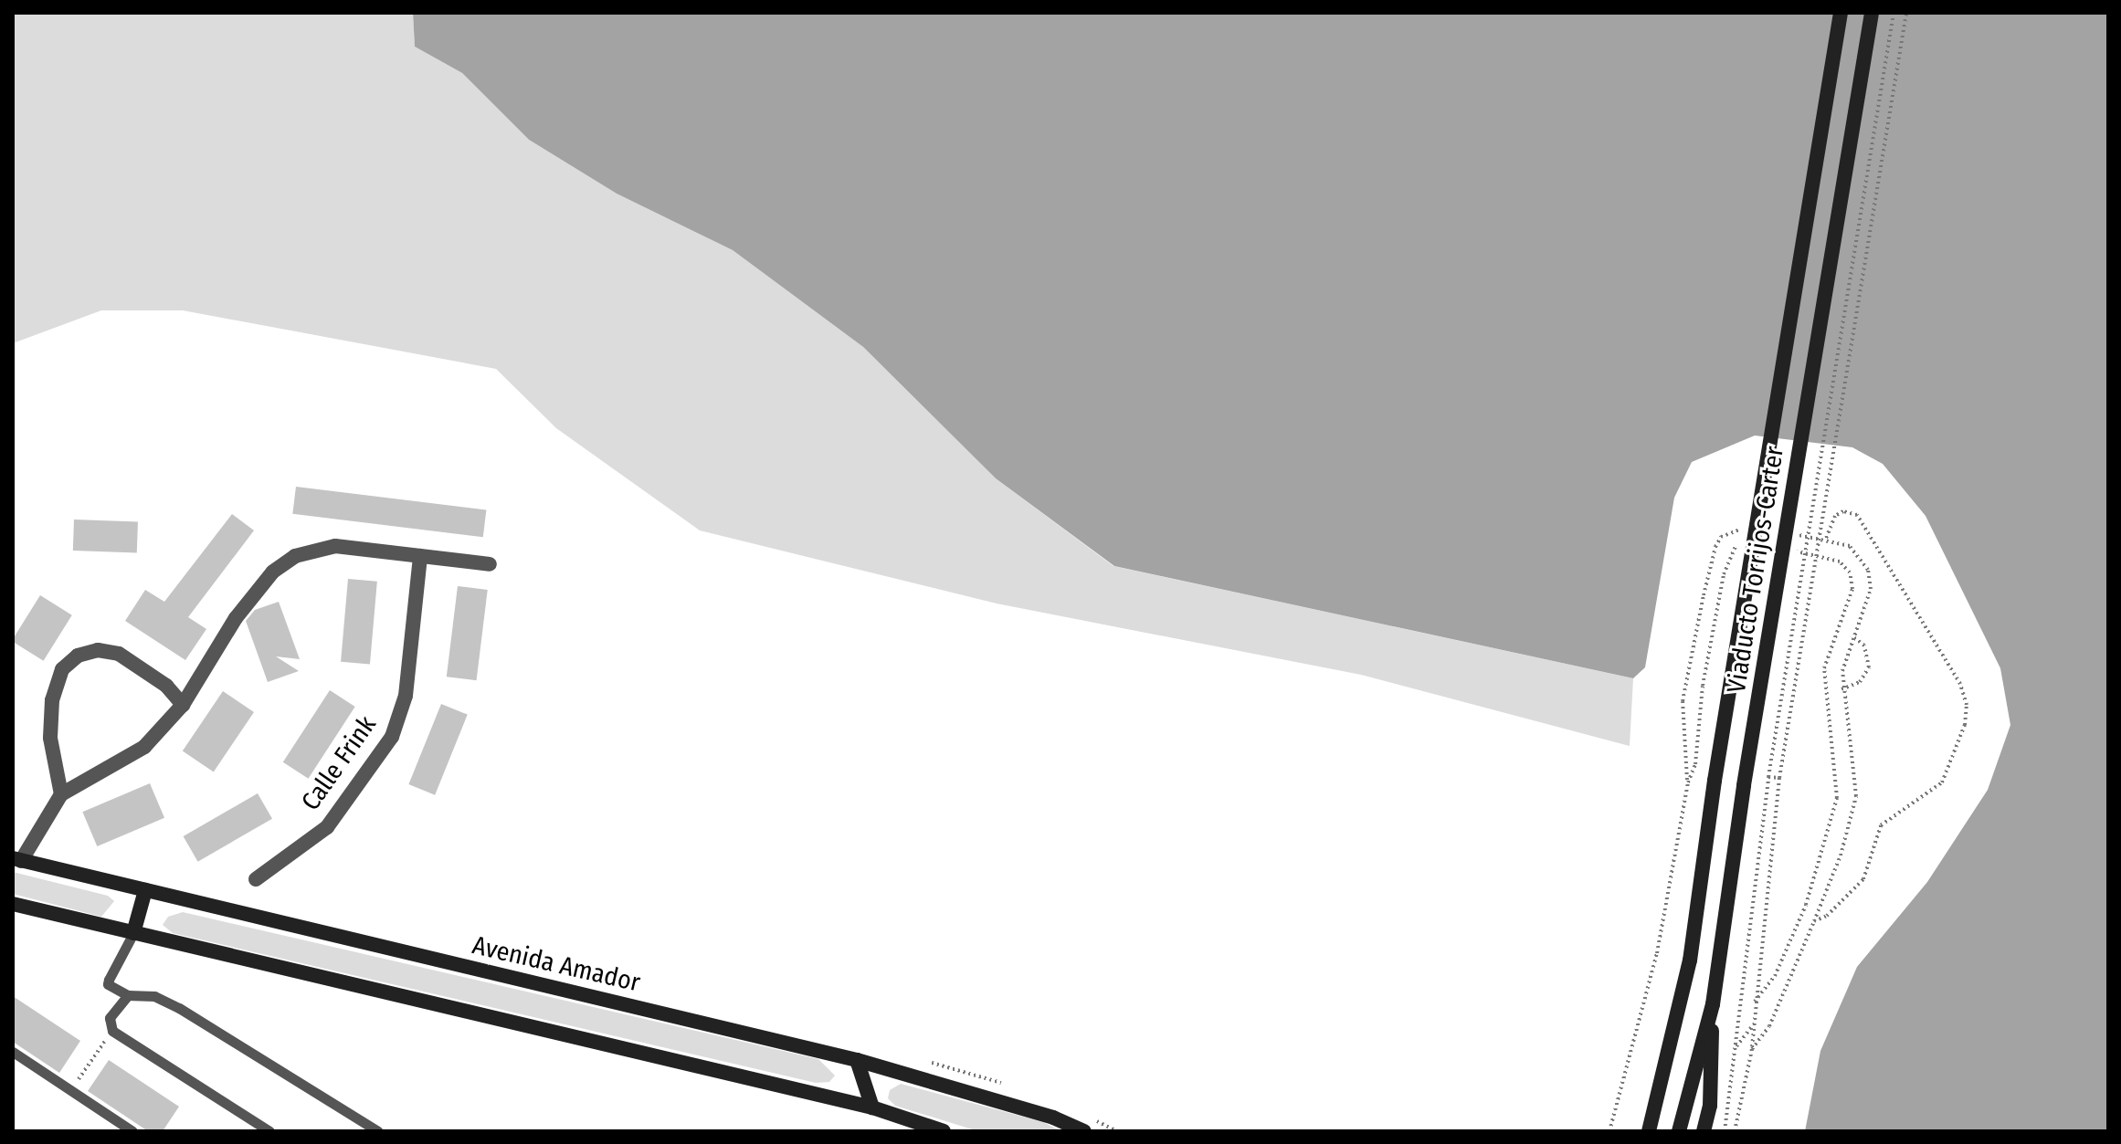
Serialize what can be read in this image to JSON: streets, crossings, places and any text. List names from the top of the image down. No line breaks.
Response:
{"streets":{"main road":["Viaducto Torrijos-Carter","Avenida Amador"],"street":["Calle Frink"]}}
